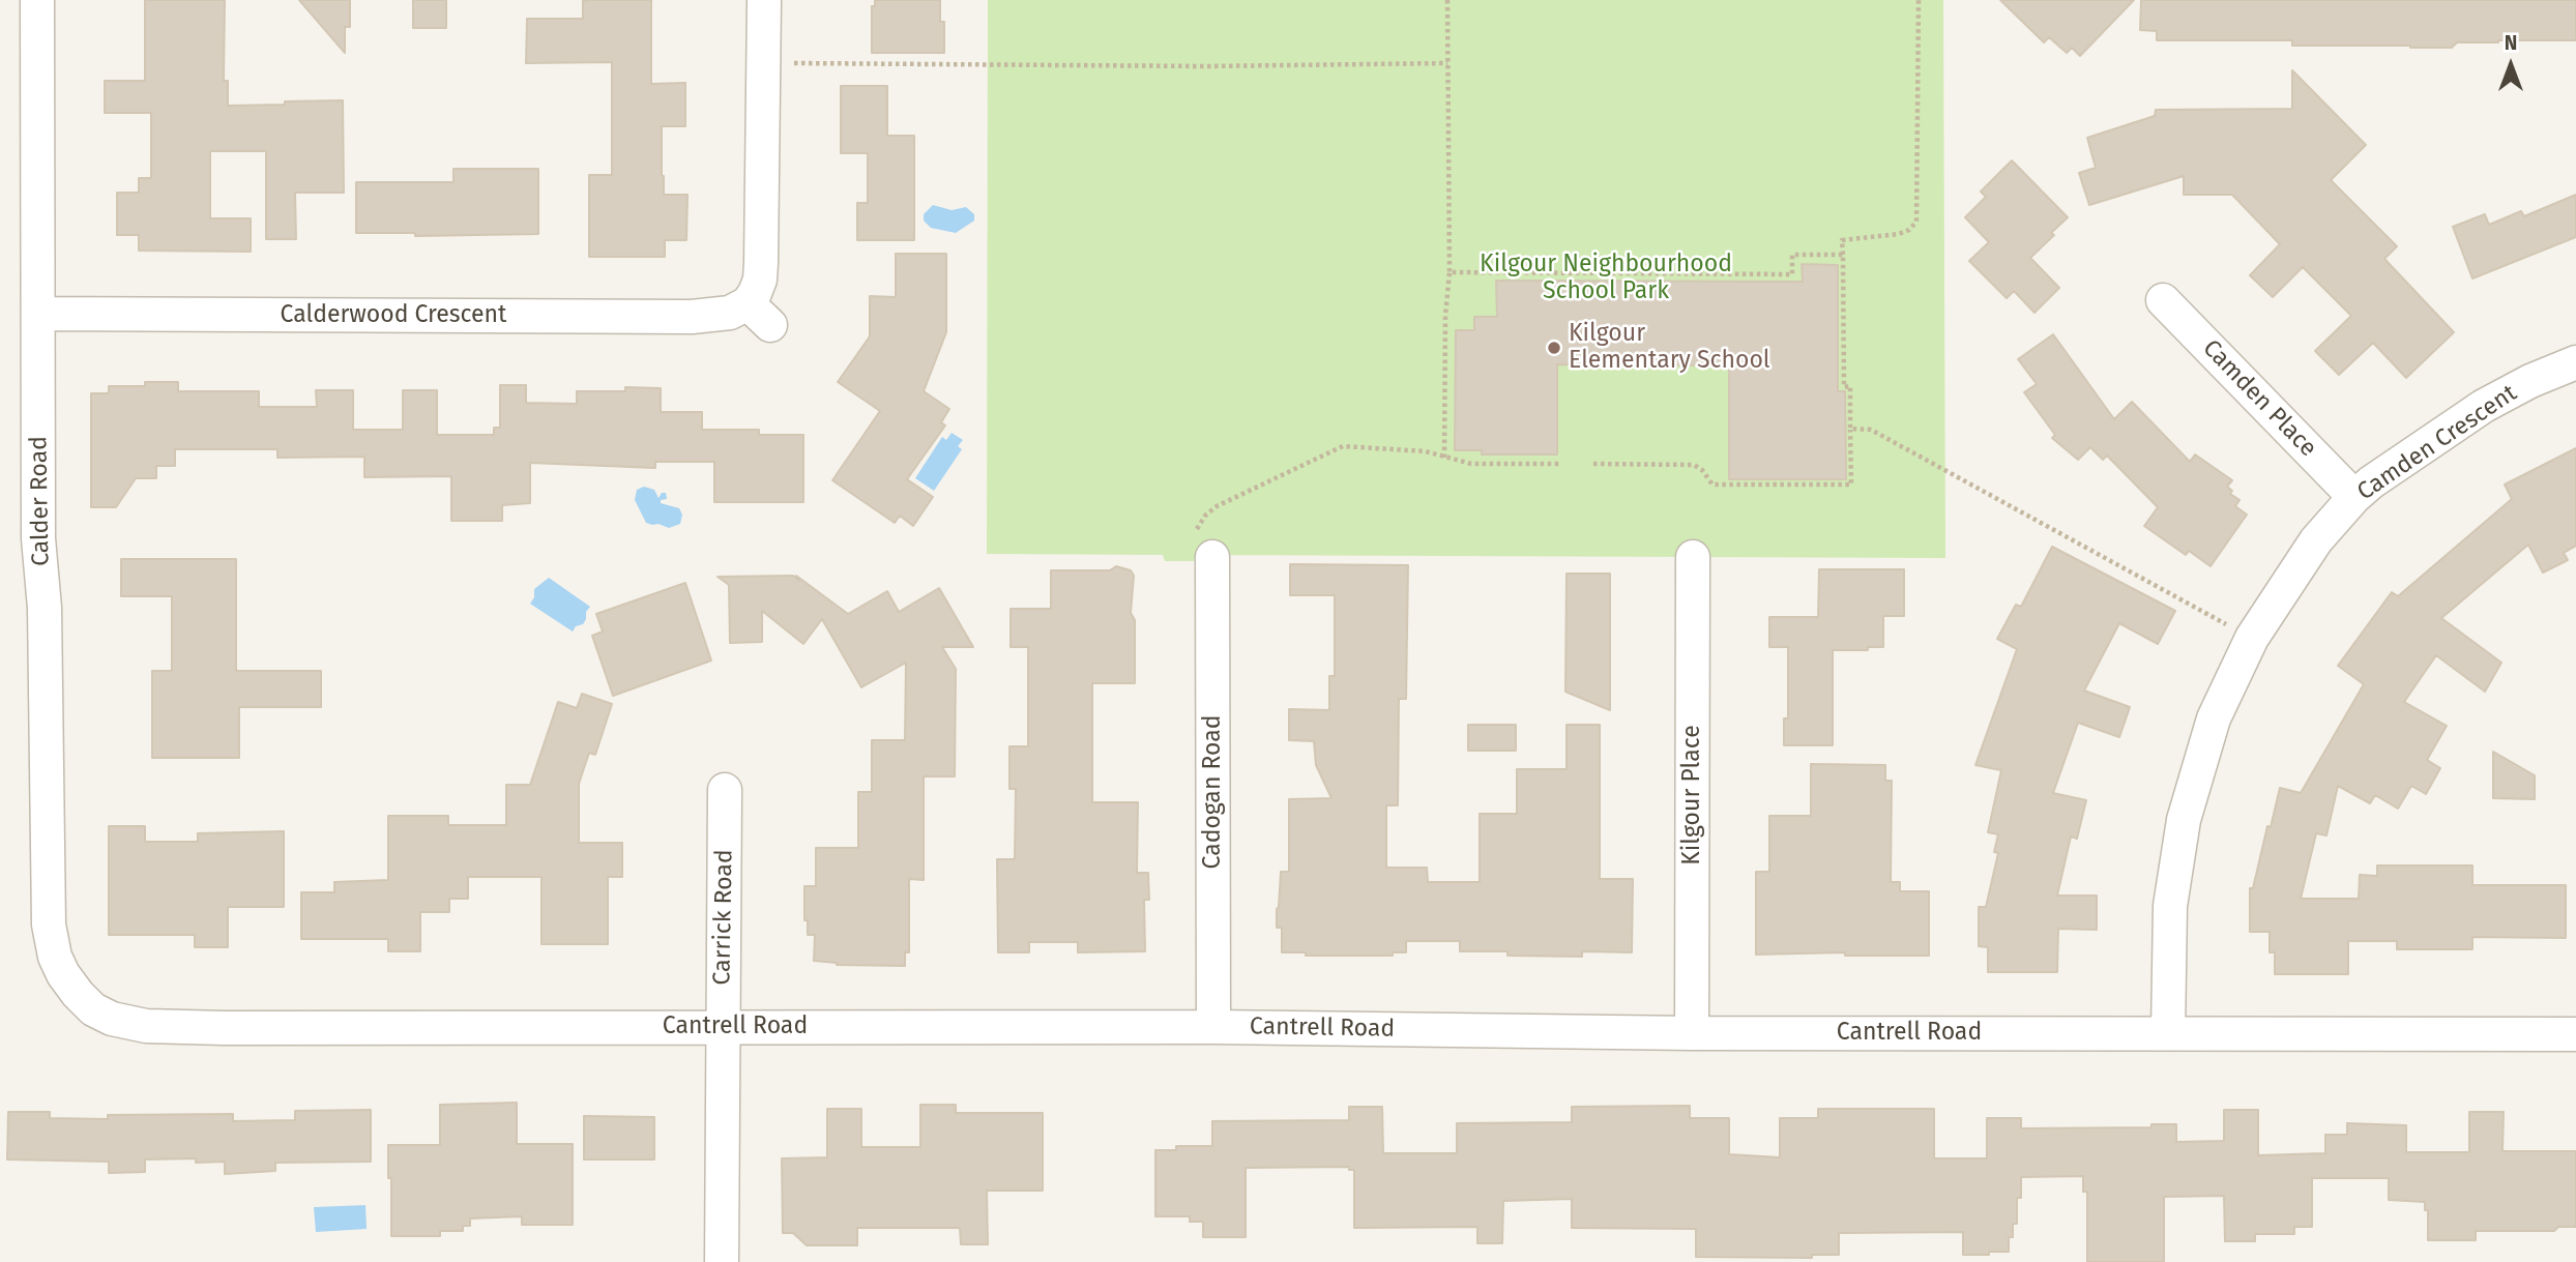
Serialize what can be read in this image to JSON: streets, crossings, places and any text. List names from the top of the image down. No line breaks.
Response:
{"streets":{"street":["Calderwood Crescent","Camden Place","Camden Crescent","Calder Road","Cadogan Road","Kilgour Place","Carrick Road","Cantrell Road"]},"crossings":[["Calderwood Crescent","Calder Road"],["Camden Place","Camden Crescent"],["Camden Crescent","Cantrell Road"],["Calder Road","Cantrell Road"],["Cadogan Road","Cantrell Road"],["Kilgour Place","Cantrell Road"],["Carrick Road","Cantrell Road"]],"parks":["Kilgour Neighbourhood School Park"],"places":["Kilgour Elementary School"],"north":"top"}
